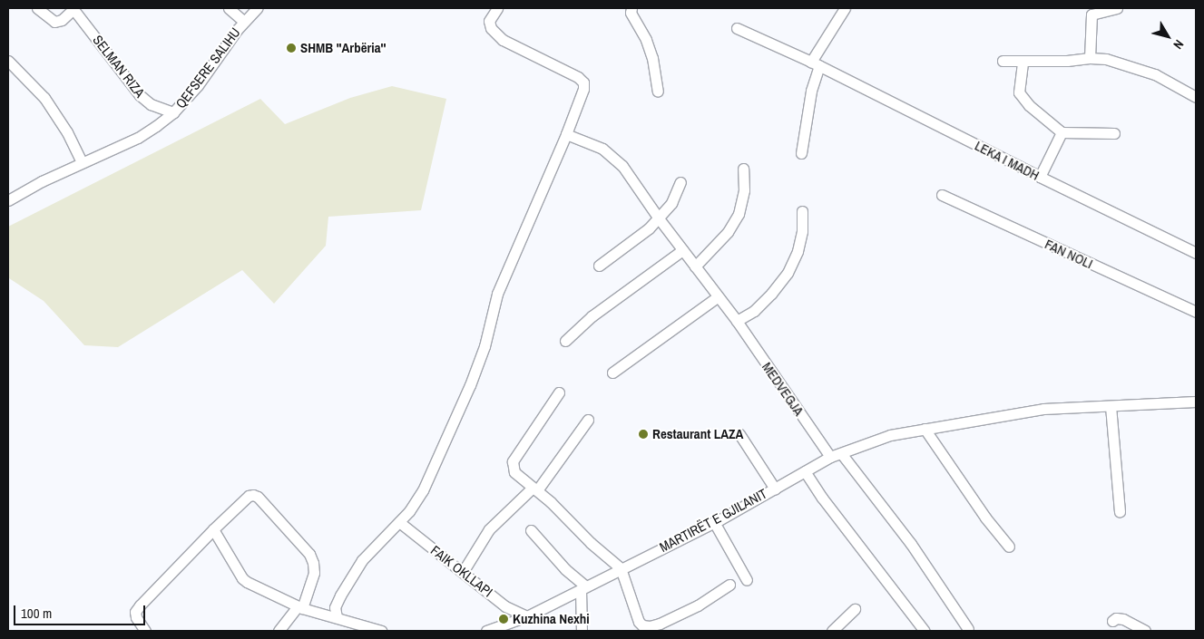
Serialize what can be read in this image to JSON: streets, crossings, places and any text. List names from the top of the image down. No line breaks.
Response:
{"streets":{"street":["SELMAN RIZA","QEFSERE SALIHU","LEKA I MADH","FAN NOLI","MEDVEGJA","MARTIRËT E GJILANIT","FAIK OKLLAPI"]},"crossings":[["SELMAN RIZA","QEFSERE SALIHU"],["MEDVEGJA","MARTIRËT E GJILANIT"],["MARTIRËT E GJILANIT","FAIK OKLLAPI"]],"places":["SHMB ''Arbëria''","Restaurant LAZA","Kuzhina Nexhi"],"scale_bar":"100 m","north":"bottom right"}
